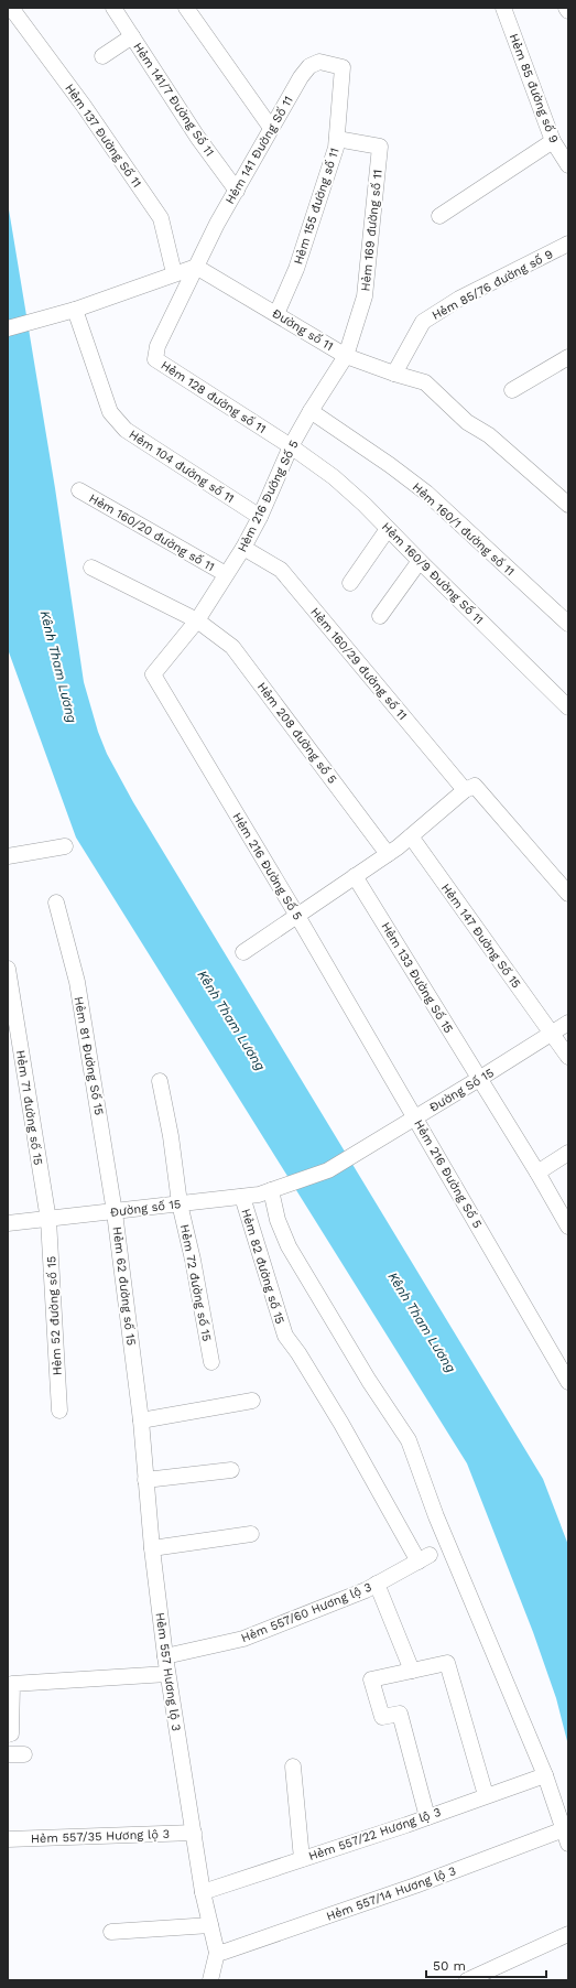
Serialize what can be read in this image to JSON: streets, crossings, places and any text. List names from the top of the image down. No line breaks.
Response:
{"streets":{"street":["Hẻm 85 đường số 9","Hẻm 141/7 Đường Số 11","Hẻm 137 Đường Số 11","Hẻm 141 Đường Số 11","Hẻm 155 đường số 11","Hẻm 169 đường số 11","Hẻm 85/76 đường số 9","Đường số 11","Hẻm 128 đường số 11","Hẻm 104 đường số 11","Hẻm 216 Đường Số 5","Hẻm 160/1 đường số 11","Hẻm 160/20 đường số 11","Hẻm 160/9 Đường Số 11","Hẻm 160/29 đường số 11","Hẻm 208 đường số 5","Hẻm 147 Đường Số 15","Hẻm 133 Đường Số 15","Hẻm 81 Đường Số 15","Đường Số 15","Hẻm 71 đường số 15","Đường số 15","Hẻm 82 đường số 15","Hẻm 72 đường số 15","Hẻm 62 đường số 15","Hẻm 52 đường số 15","Hẻm 557/60 Hương lộ 3","Hẻm 557 Hương lộ 3","Hẻm 557/22 Hương lộ 3","Hẻm 557/35 Hương lộ 3","Hẻm 557/14 Hương lộ 3"]},"crossings":[["Hẻm 141/7 Đường Số 11","Hẻm 141 Đường Số 11"],["Hẻm 141 Đường Số 11","Hẻm 155 đường số 11"],["Hẻm 141 Đường Số 11","Đường số 11"],["Hẻm 141 Đường Số 11","Hẻm 128 đường số 11"],["Hẻm 155 đường số 11","Hẻm 169 đường số 11"],["Hẻm 155 đường số 11","Đường số 11"],["Hẻm 169 đường số 11","Đường số 11"],["Hẻm 169 đường số 11","Hẻm 216 Đường Số 5"],["Hẻm 85/76 đường số 9","Đường số 11"],["Đường số 11","Hẻm 128 đường số 11"],["Đường số 11","Hẻm 216 Đường Số 5"],["Hẻm 128 đường số 11","Hẻm 216 Đường Số 5"],["Hẻm 128 đường số 11","Hẻm 160/9 Đường Số 11"],["Hẻm 104 đường số 11","Hẻm 216 Đường Số 5"],["Hẻm 216 Đường Số 5","Hẻm 160/1 đường số 11"],["Hẻm 216 Đường Số 5","Hẻm 160/20 đường số 11"],["Hẻm 216 Đường Số 5","Hẻm 160/9 Đường Số 11"],["Hẻm 216 Đường Số 5","Hẻm 160/29 đường số 11"],["Hẻm 216 Đường Số 5","Hẻm 208 đường số 5"],["Hẻm 216 Đường Số 5","Đường Số 15"],["Hẻm 147 Đường Số 15","Đường Số 15"],["Hẻm 133 Đường Số 15","Đường Số 15"],["Hẻm 81 Đường Số 15","Đường số 15"],["Hẻm 81 Đường Số 15","Hẻm 62 đường số 15"],["Đường Số 15","Đường số 15"],["Hẻm 71 đường số 15","Đường số 15"],["Hẻm 71 đường số 15","Hẻm 52 đường số 15"],["Đường số 15","Hẻm 82 đường số 15"],["Đường số 15","Hẻm 72 đường số 15"],["Đường số 15","Hẻm 62 đường số 15"],["Đường số 15","Hẻm 52 đường số 15"],["Hẻm 82 đường số 15","Hẻm 557/60 Hương lộ 3"],["Hẻm 62 đường số 15","Hẻm 557 Hương lộ 3"],["Hẻm 557/60 Hương lộ 3","Hẻm 557 Hương lộ 3"],["Hẻm 557 Hương lộ 3","Hẻm 557/22 Hương lộ 3"],["Hẻm 557 Hương lộ 3","Hẻm 557/35 Hương lộ 3"],["Hẻm 557 Hương lộ 3","Hẻm 557/14 Hương lộ 3"]],"water":["Kênh Tham Lương"],"scale_bar":"50 m"}
